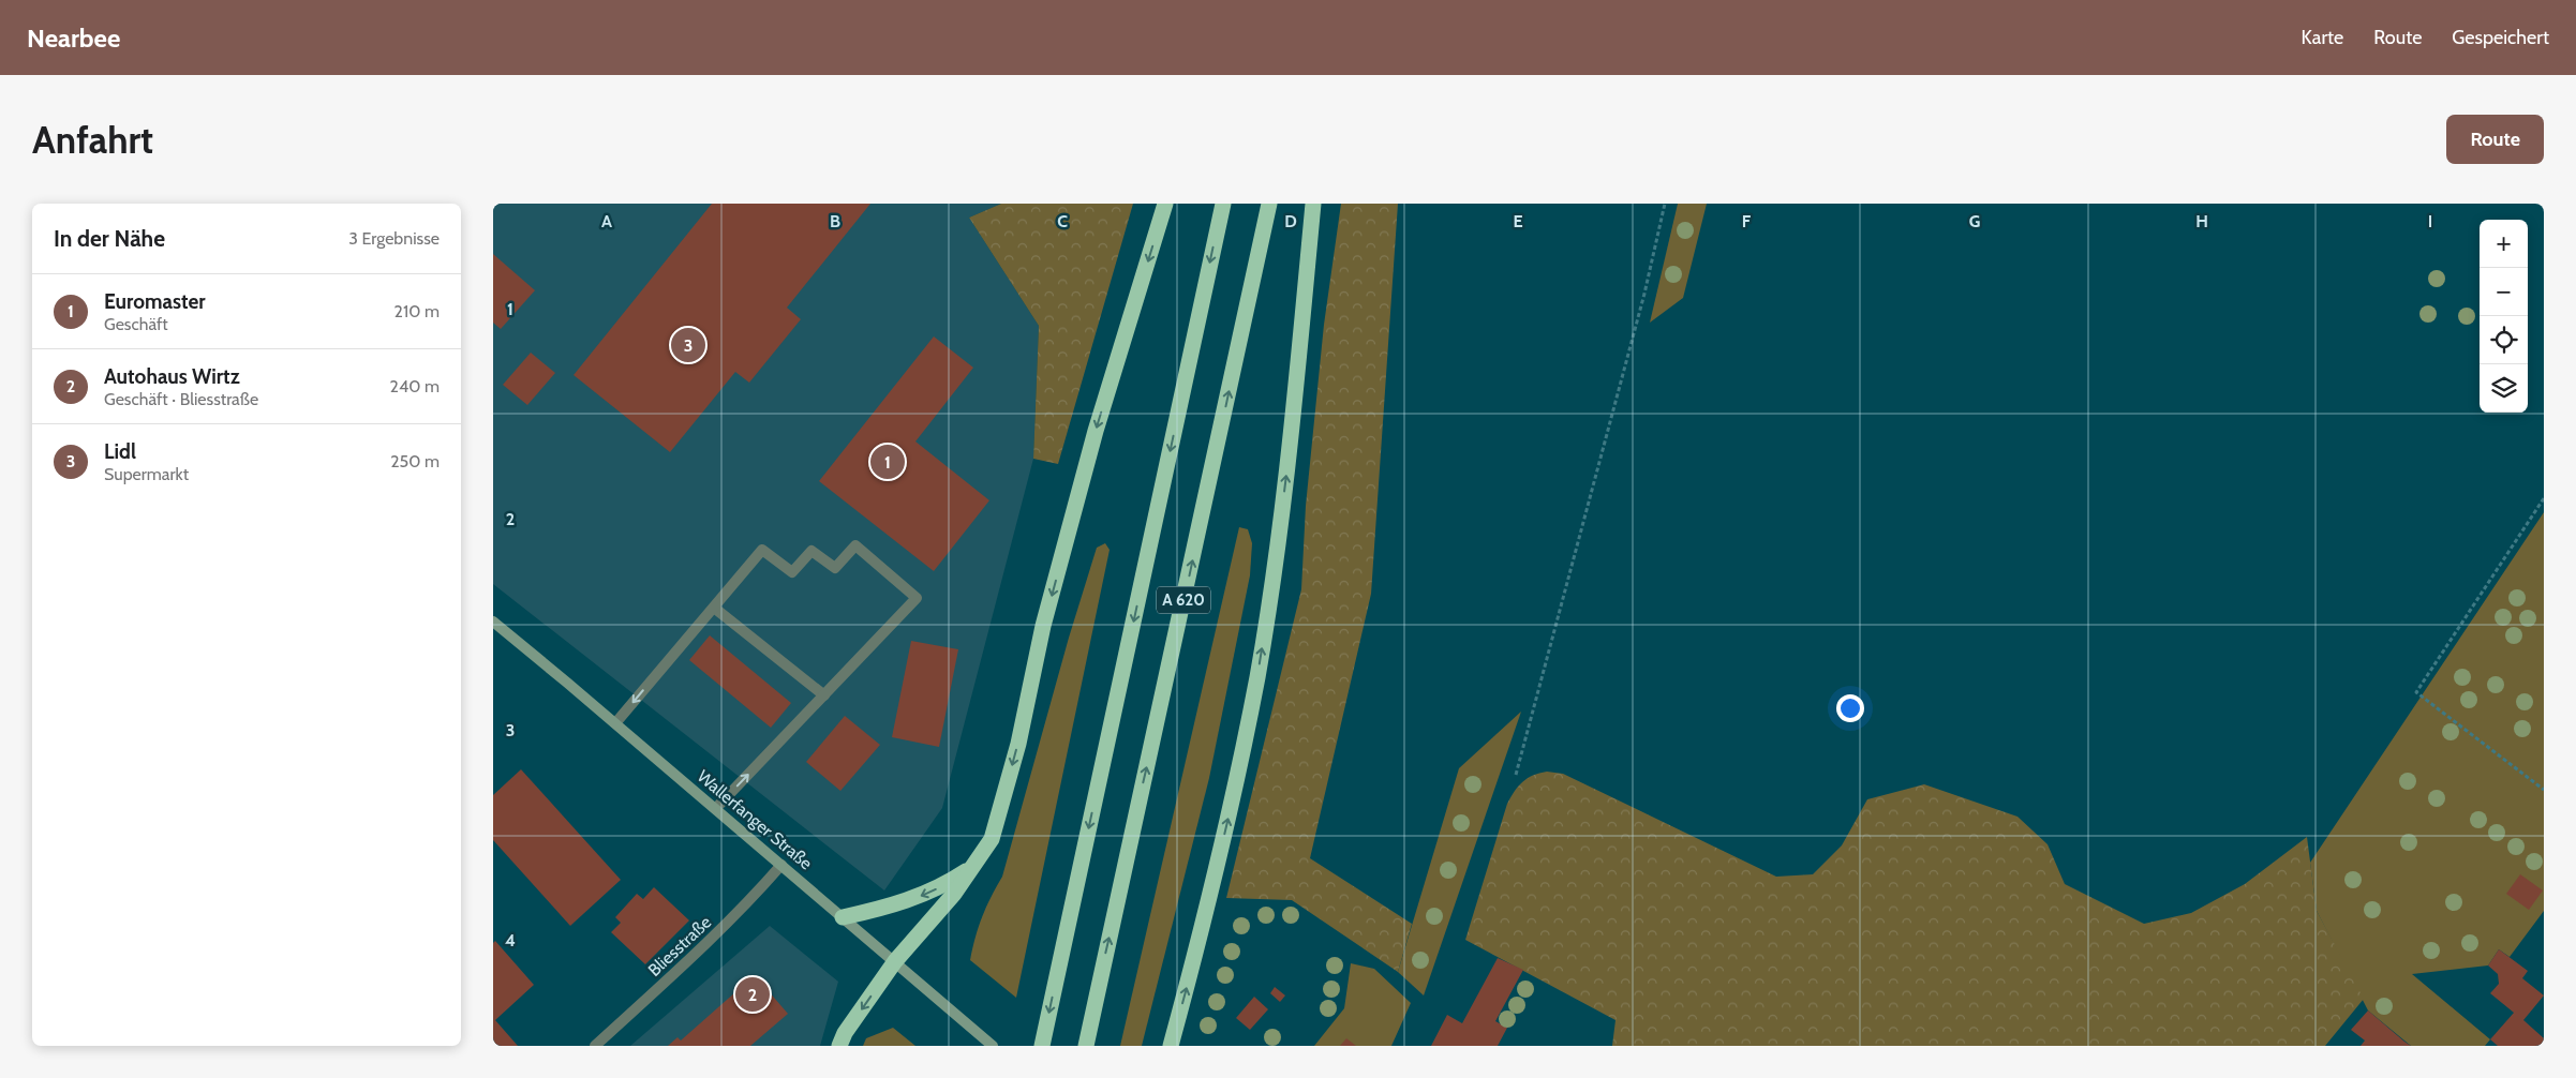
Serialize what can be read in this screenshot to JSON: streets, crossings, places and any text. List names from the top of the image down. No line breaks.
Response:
{"streets":{"highway":["A 620"],"main road":["Wallerfanger Straße"],"street":["Bliesstraße"]},"crossings":[["Wallerfanger Straße","Bliesstraße"]],"page":{"header":"Nearbee","nav":["Karte","Route","Gespeichert"],"buttons":"Route","title":"Anfahrt","heading":["In der Nähe","3 Ergebnisse"],"map_buttons":["+","−"],"list":[{"mark":"1","name":"Euromaster","note":"Geschäft","value":"210 m"},{"mark":"2","name":"Autohaus Wirtz","note":"Geschäft · Bliesstraße","value":"240 m"},{"mark":"3","name":"Lidl","note":"Supermarkt","value":"250 m"}],"pins":["3","1","2"]},"grid":{"columns":["A","B","C","D","E","F","G","H","I"],"rows":["1","2","3","4"]}}
